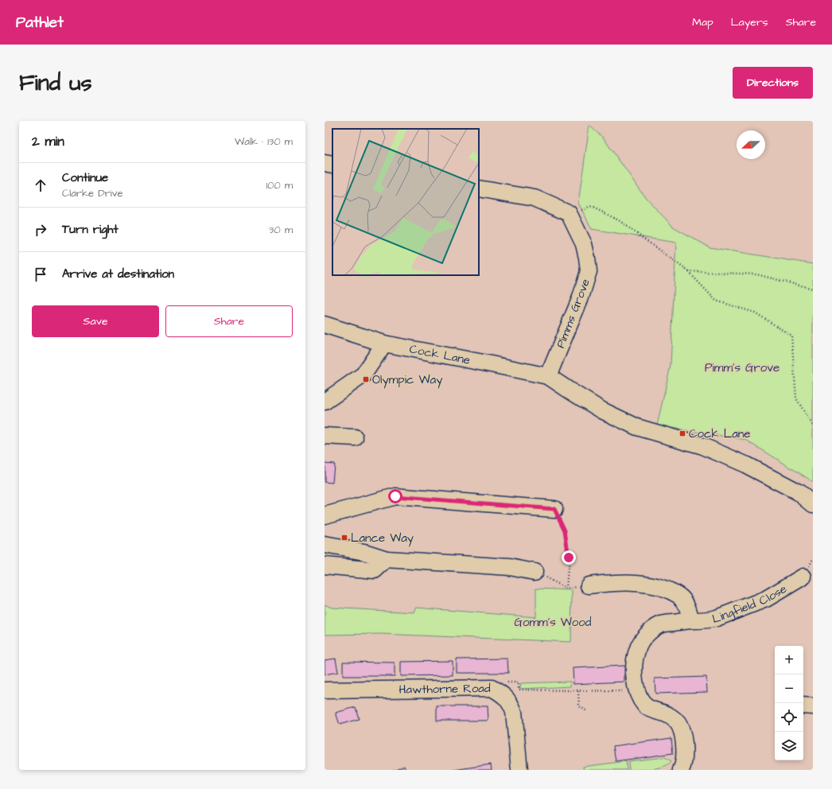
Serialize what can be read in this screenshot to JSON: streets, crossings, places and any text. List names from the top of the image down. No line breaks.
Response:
{"streets":{"street":["Pimms Grove","Cock Lane","Lingfield Close","Hawthorne Road"]},"crossings":[["Pimms Grove","Cock Lane"]],"parks":["Pimm's Grove","Gomm's Wood"],"places":{"transit":["Olympic Way","Cock Lane","Lance Way"]},"north":"left","page":{"header":"Pathlet","nav":["Map","Layers","Share"],"buttons":["Directions",["Save","Share"]],"title":"Find us","heading":["2 min","Walk · 130 m"],"list":[["Continue","Clarke Drive","100 m"],["Turn right","30 m"],"Arrive at destination"],"map_buttons":["+","−"]}}
